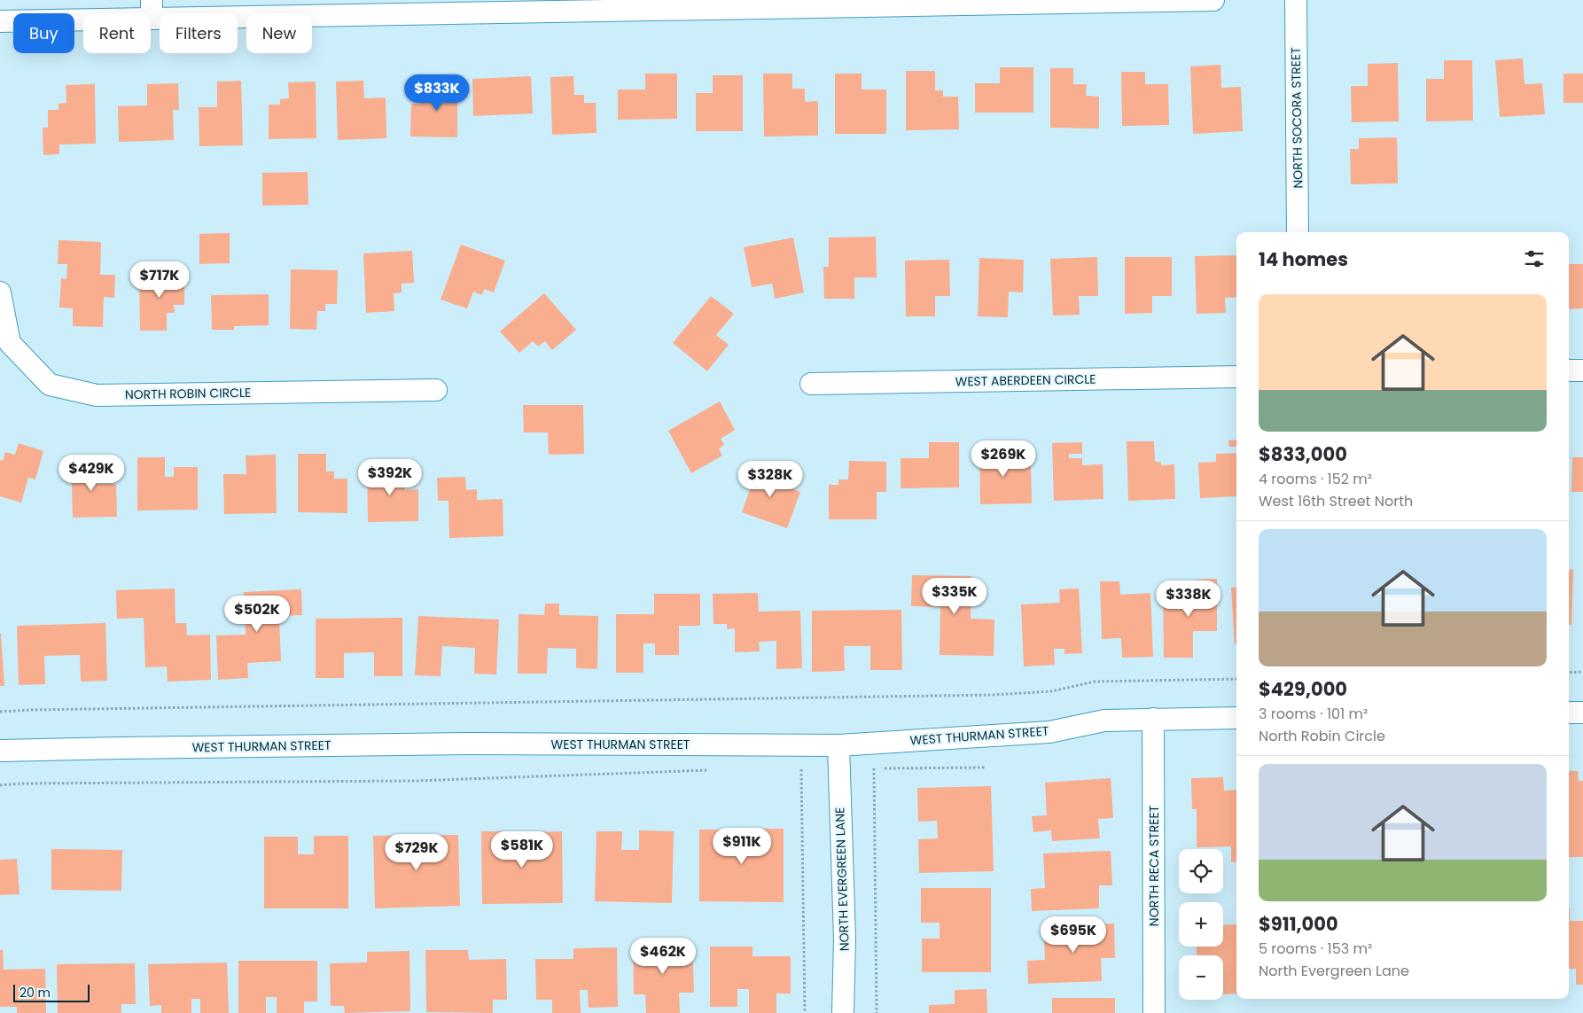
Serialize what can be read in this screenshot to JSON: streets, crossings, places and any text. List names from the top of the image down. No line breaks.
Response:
{"streets":{"street":["NORTH SOCORA STREET","WEST ABERDEEN CIRCLE","NORTH ROBIN CIRCLE","WEST THURMAN STREET","NORTH RECA STREET","NORTH EVERGREEN LANE"]},"crossings":[["WEST THURMAN STREET","NORTH RECA STREET"],["WEST THURMAN STREET","NORTH EVERGREEN LANE"]],"scale_bar":"20 m","page":{"chip":["Buy","Rent","Filters","New"],"price":["$833K","$717K","$269K","$429K","$392K","$328K","$335K","$338K","$502K","$911K","$581K","$729K","$695K","$462K"],"heading":"14 homes","list":[{"name":"$833,000","note":"4 rooms · 152 m² · West 16th Street North"},{"name":"$429,000","note":"3 rooms · 101 m² · North Robin Circle"},{"name":"$911,000","note":"5 rooms · 153 m² · North Evergreen Lane"}],"map_buttons":["+","−"],"scale":"20 m"}}
